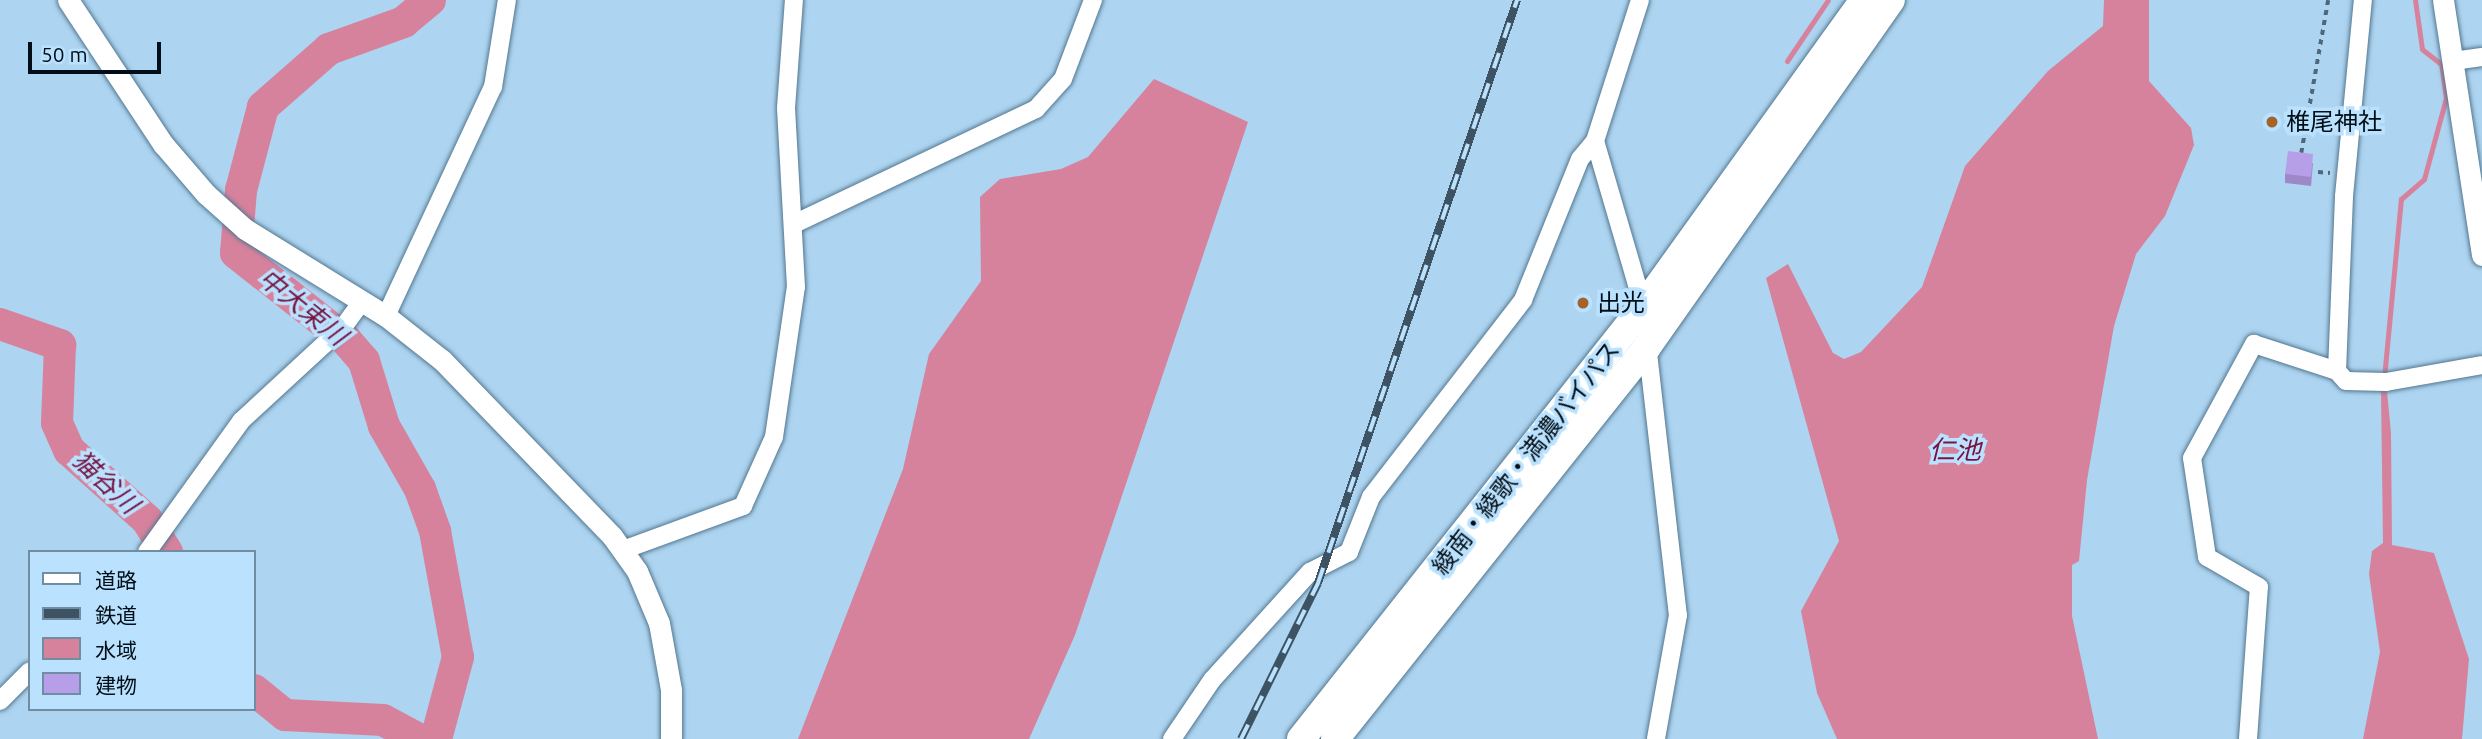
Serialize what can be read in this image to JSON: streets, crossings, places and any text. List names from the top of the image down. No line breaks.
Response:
{"streets":{"highway":["綾南・綾歌・満濃バイパス"]},"water":["中大束川","仁池","猫谷川"],"places":["椎尾神社","出光"],"legend":["道路","鉄道","水域","建物"],"scale_bar":"50 m"}
